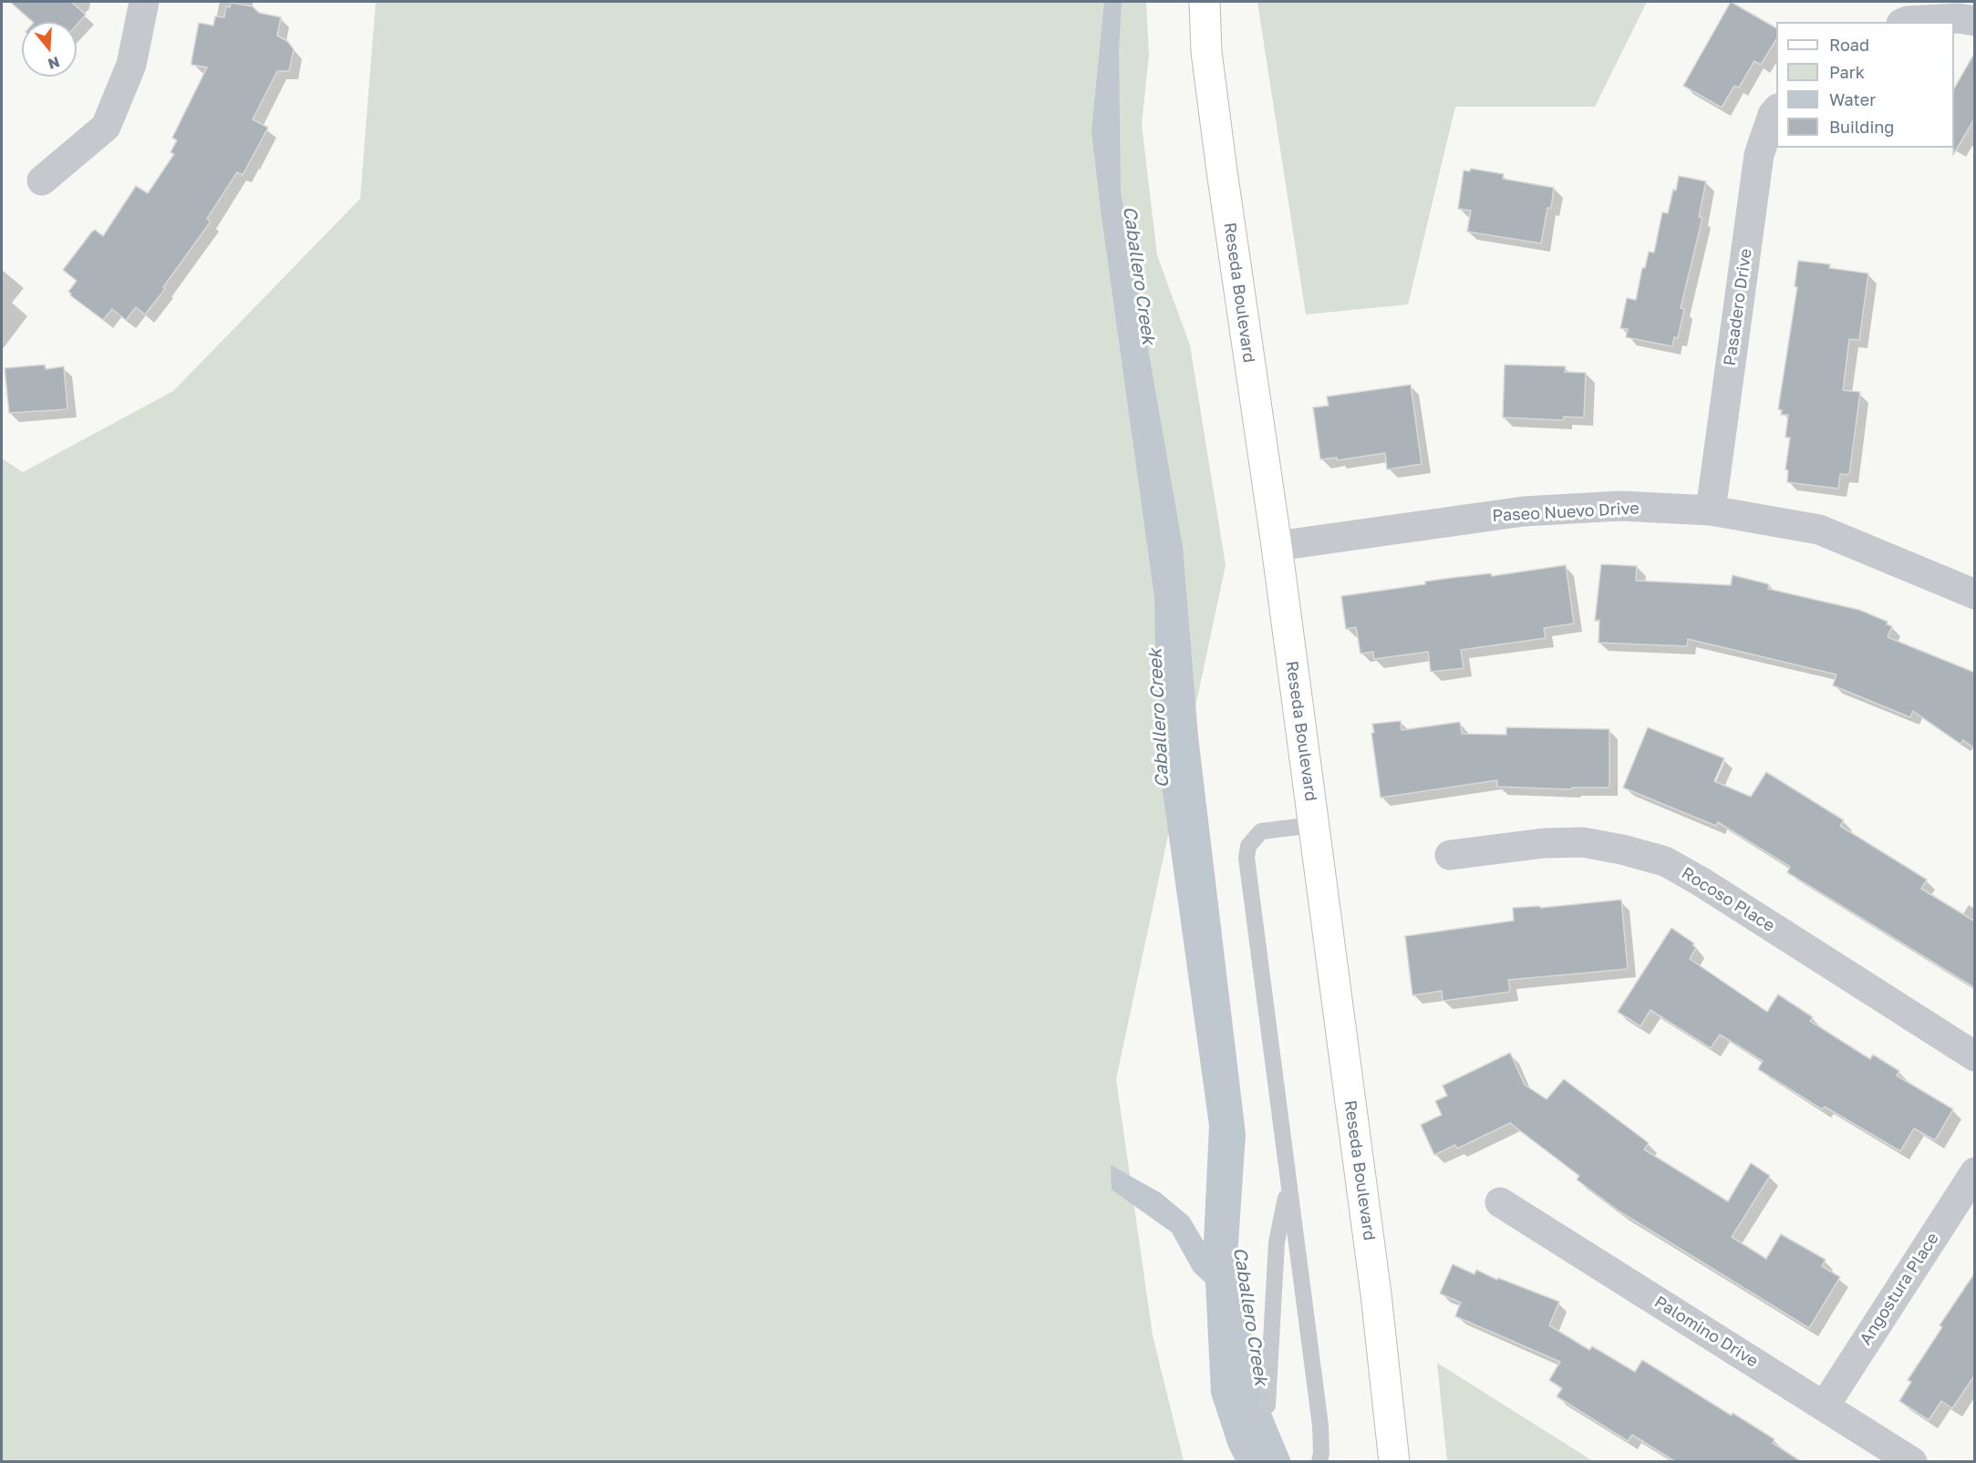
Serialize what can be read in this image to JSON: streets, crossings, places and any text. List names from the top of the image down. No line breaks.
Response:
{"streets":{"main road":["Reseda Boulevard"],"street":["Pasadero Drive","Paseo Nuevo Drive","Rocoso Place","Angostura Place","Palomino Drive"]},"crossings":[["Reseda Boulevard","Paseo Nuevo Drive"],["Pasadero Drive","Paseo Nuevo Drive"],["Angostura Place","Palomino Drive"]],"water":["Caballero Creek"],"legend":["Road","Park","Water","Building"],"north":"bottom"}
